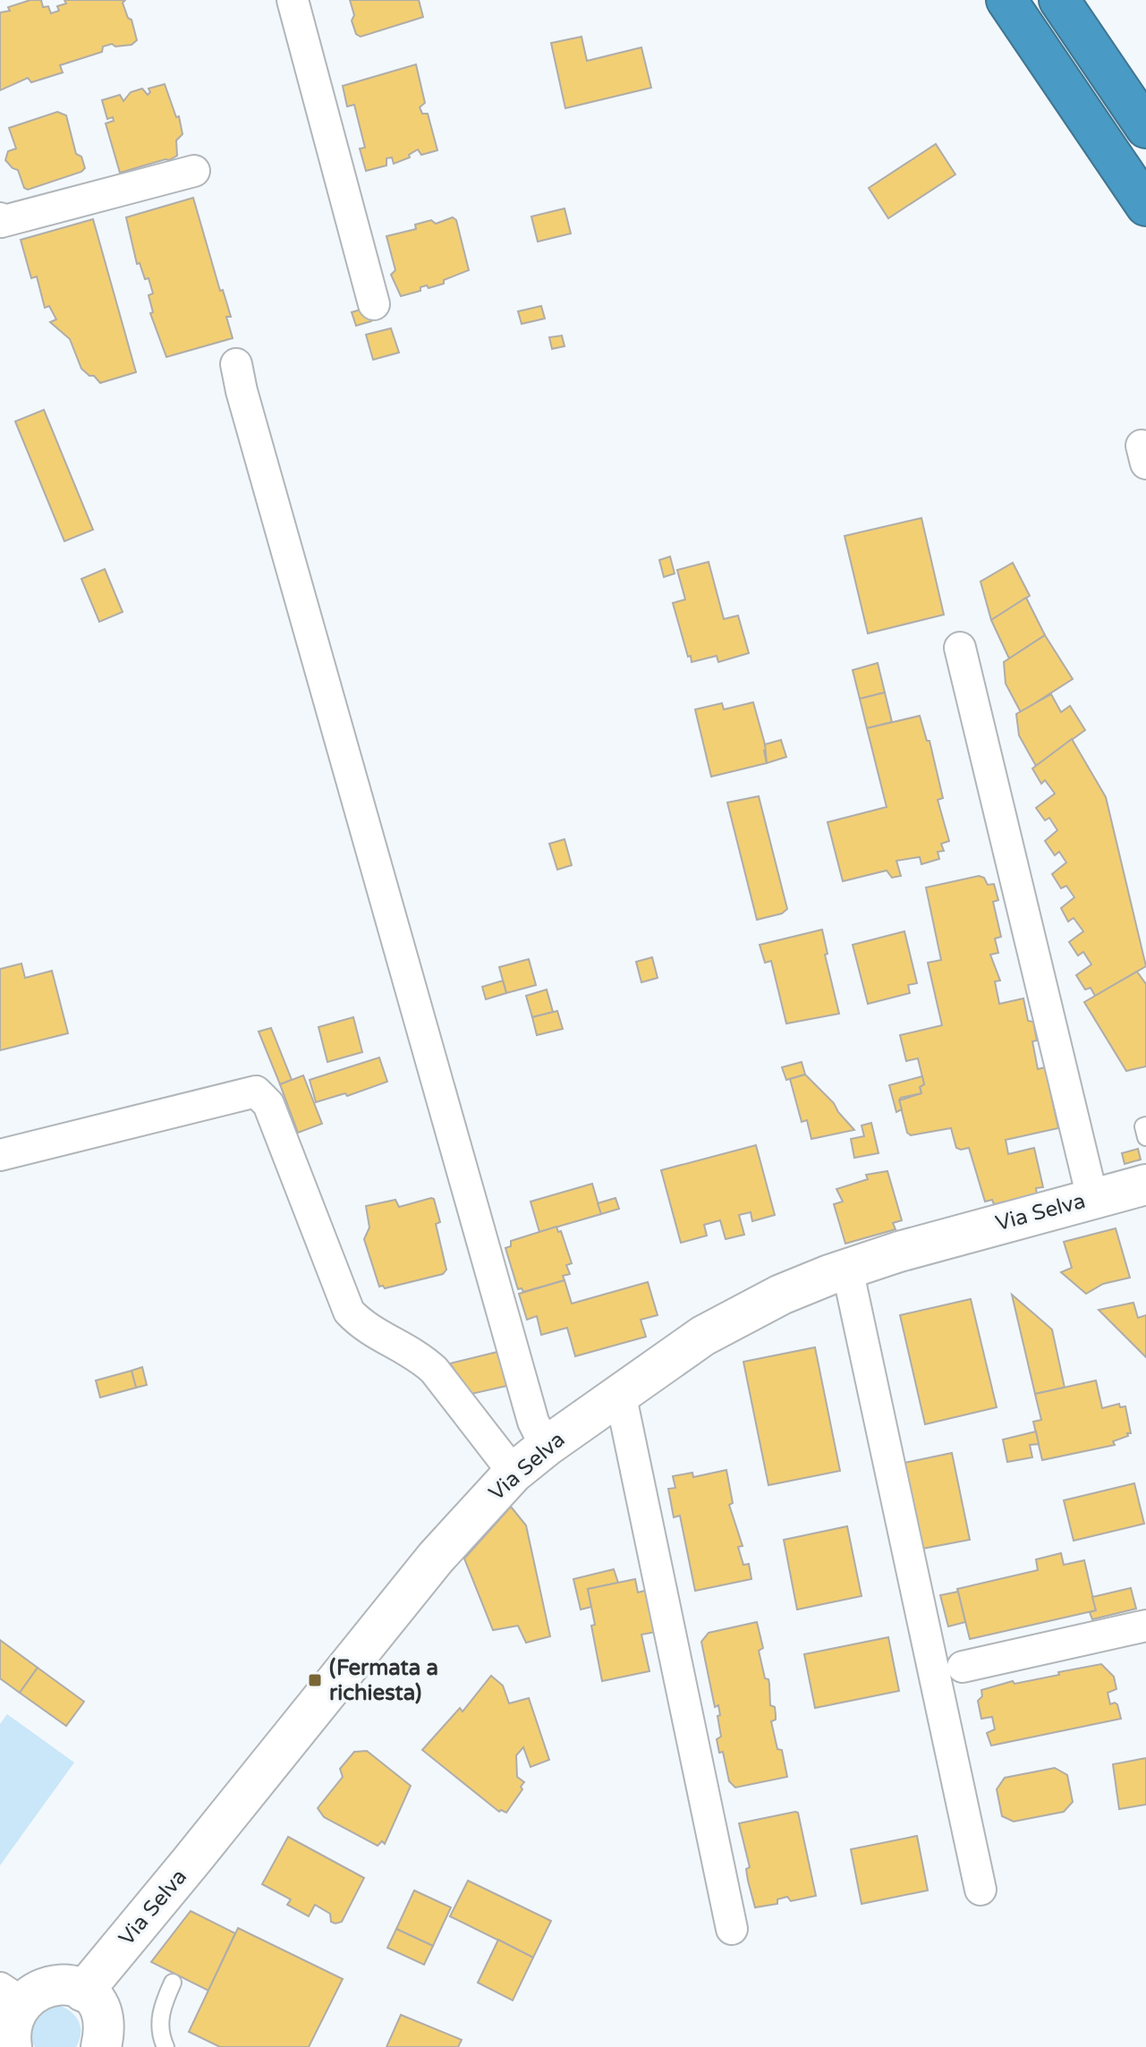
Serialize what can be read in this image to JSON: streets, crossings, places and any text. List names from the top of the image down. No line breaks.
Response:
{"streets":{"street":["Via Selva"]},"places":{"transit":["(Fermata a richiesta)"]}}
